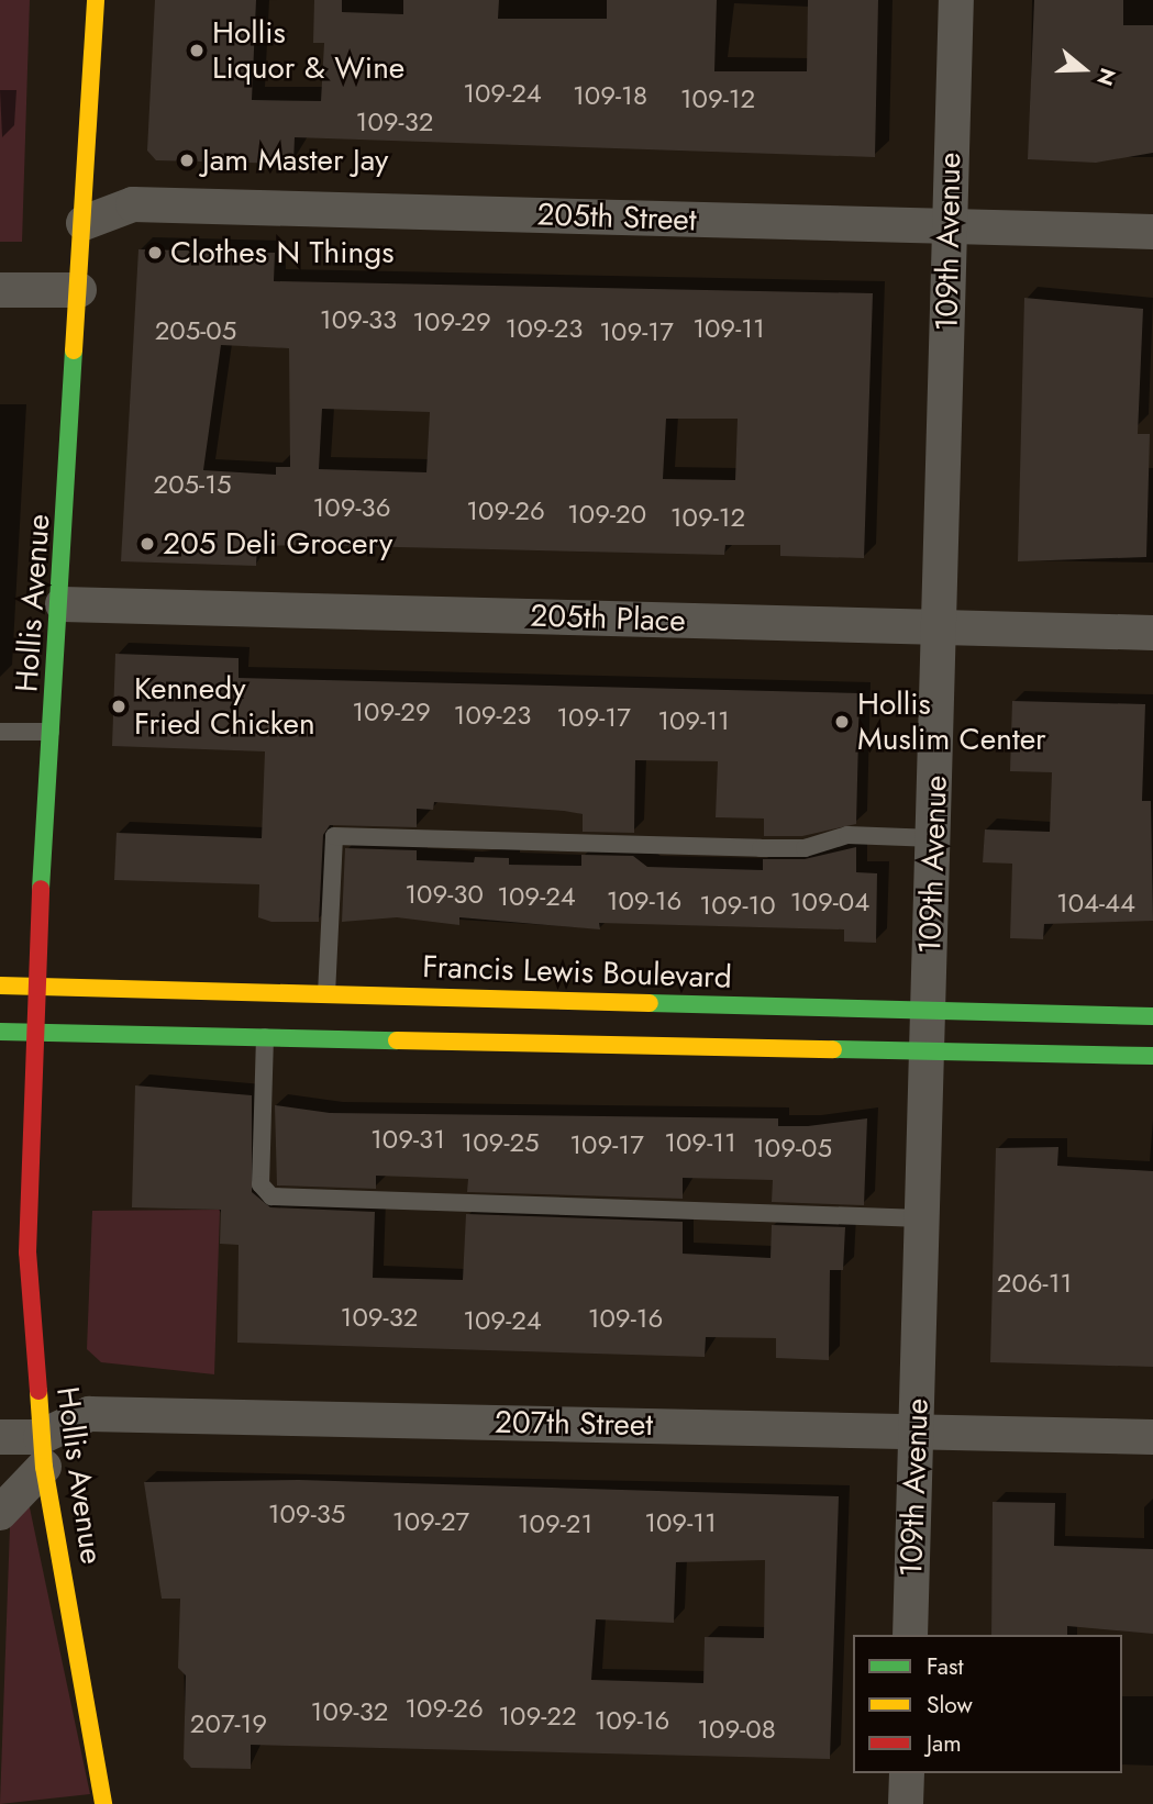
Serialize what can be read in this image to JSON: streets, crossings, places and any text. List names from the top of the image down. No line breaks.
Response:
{"streets":{"main road":["Hollis Avenue","Francis Lewis Boulevard"],"street":["205th Street","109th Avenue","205th Place","207th Street"]},"crossings":[["205th Street","109th Avenue"],["205th Street","Hollis Avenue"],["109th Avenue","205th Place"],["109th Avenue","Francis Lewis Boulevard"],["109th Avenue","207th Street"],["Hollis Avenue","205th Place"],["Hollis Avenue","Francis Lewis Boulevard"],["Hollis Avenue","207th Street"]],"places":["Hollis Liquor & Wine","Jam Master Jay","Clothes N Things","205 Deli Grocery","Kennedy Fried Chicken","Hollis Muslim Center"],"house_numbers":["109-24","109-18","109-12","109-32","109-33","109-29","109-23","109-11","205-05","109-17","205-15","109-36","109-26","109-20","109-12","109-29","109-23","109-17","109-11","109-30","109-24","109-16","109-04","104-44","109-10","109-31","109-25","109-11","109-17","109-05","206-11","109-32","109-16","109-24","109-35","109-27","109-11","109-21","109-26","109-32","109-22","109-16","207-19","109-08"],"legend":["Fast","Slow","Jam"],"north":"right"}
